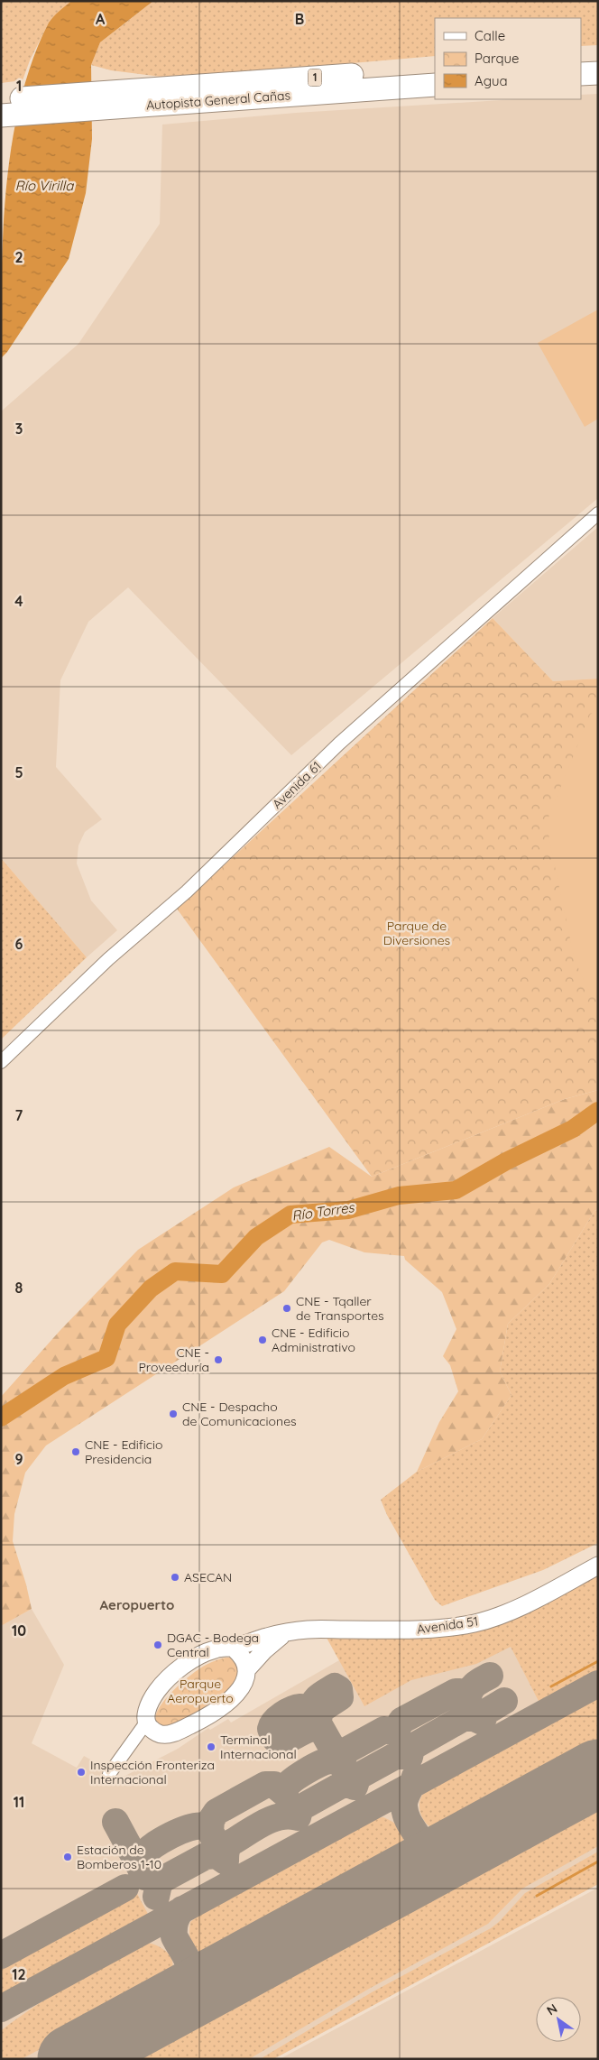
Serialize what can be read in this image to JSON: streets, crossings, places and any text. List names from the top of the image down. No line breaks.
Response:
{"streets":{"highway":["1","Autopista General Cañas"],"main road":["Avenida 51"],"street":["Avenida 61"]},"districts":["Aeropuerto"],"water":["Río Virilla","Río Torres"],"parks":["Parque de Diversiones","Parque Aeropuerto"],"places":["CNE - Tqaller de Transportes","CNE - Edificio Administrativo","CNE - Proveeduría","CNE - Despacho de Comunicaciones","CNE - Edificio Presidencia","ASECAN","DGAC - Bodega Central","Terminal Internacional","Inspección Fronteriza Internacional","Estación de Bomberos 1-10"],"legend":["Calle","Parque","Agua"],"north":"top left","grid":{"columns":["A","B"],"rows":["1","2","3","4","5","6","7","8","9","10","11","12"]}}
